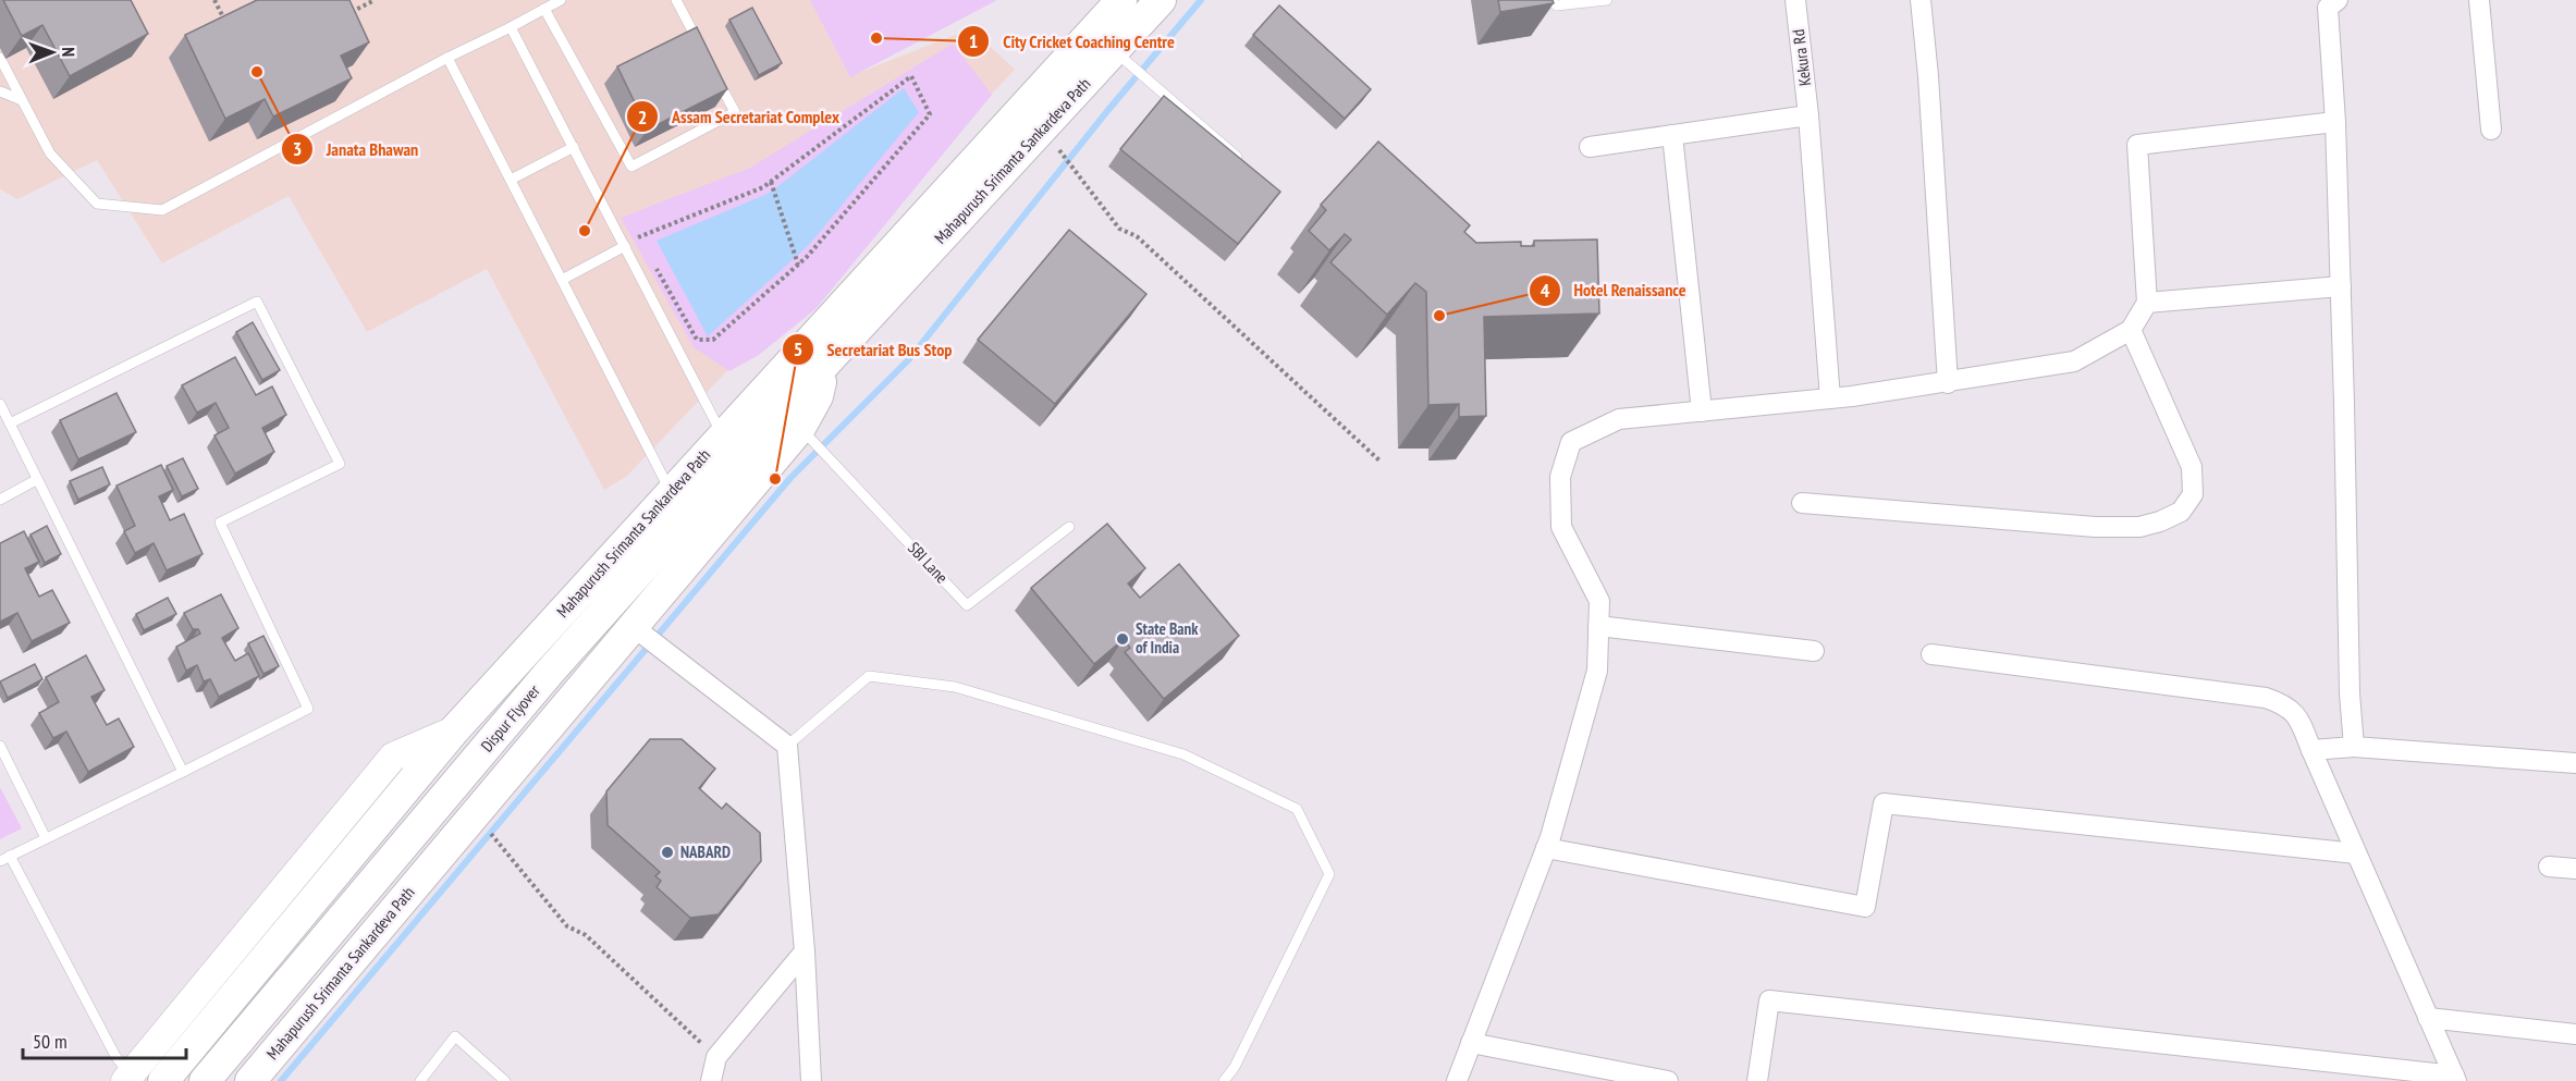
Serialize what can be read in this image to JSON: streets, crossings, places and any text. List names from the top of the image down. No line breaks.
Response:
{"streets":{"main road":["Mahapurush Srimanta Sankardeva Path","Dispur Flyover"],"street":["Kekura Rd"],"lane":["SBI Lane"]},"crossings":[["Mahapurush Srimanta Sankardeva Path","SBI Lane"],["Mahapurush Srimanta Sankardeva Path","Dispur Flyover"]],"places":["City Cricket Coaching Centre","Janata Bhawan","Assam Secretariat Complex","Hotel Renaissance","Secretariat Bus Stop","State Bank of India","NABARD"],"scale_bar":"50 m","north":"right"}
